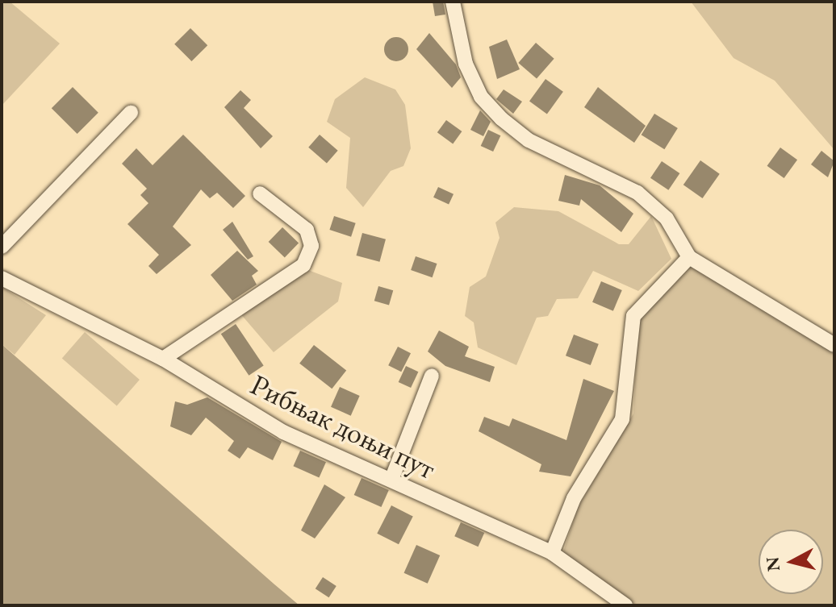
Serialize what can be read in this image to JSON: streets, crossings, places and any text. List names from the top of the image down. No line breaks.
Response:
{"streets":{"street":["Рибњак доњи пут"]},"north":"left"}
